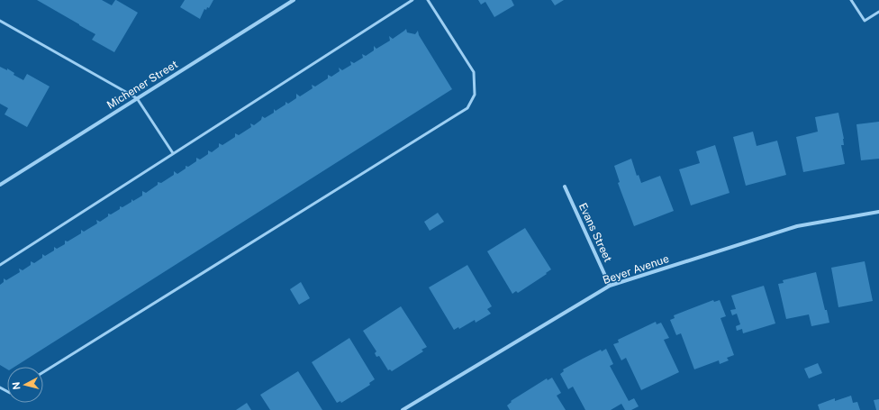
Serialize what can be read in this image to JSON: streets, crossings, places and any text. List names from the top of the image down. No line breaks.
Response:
{"streets":{"street":["Michener Street","Evans Street","Beyer Avenue"]},"crossings":[["Evans Street","Beyer Avenue"]],"north":"left"}
